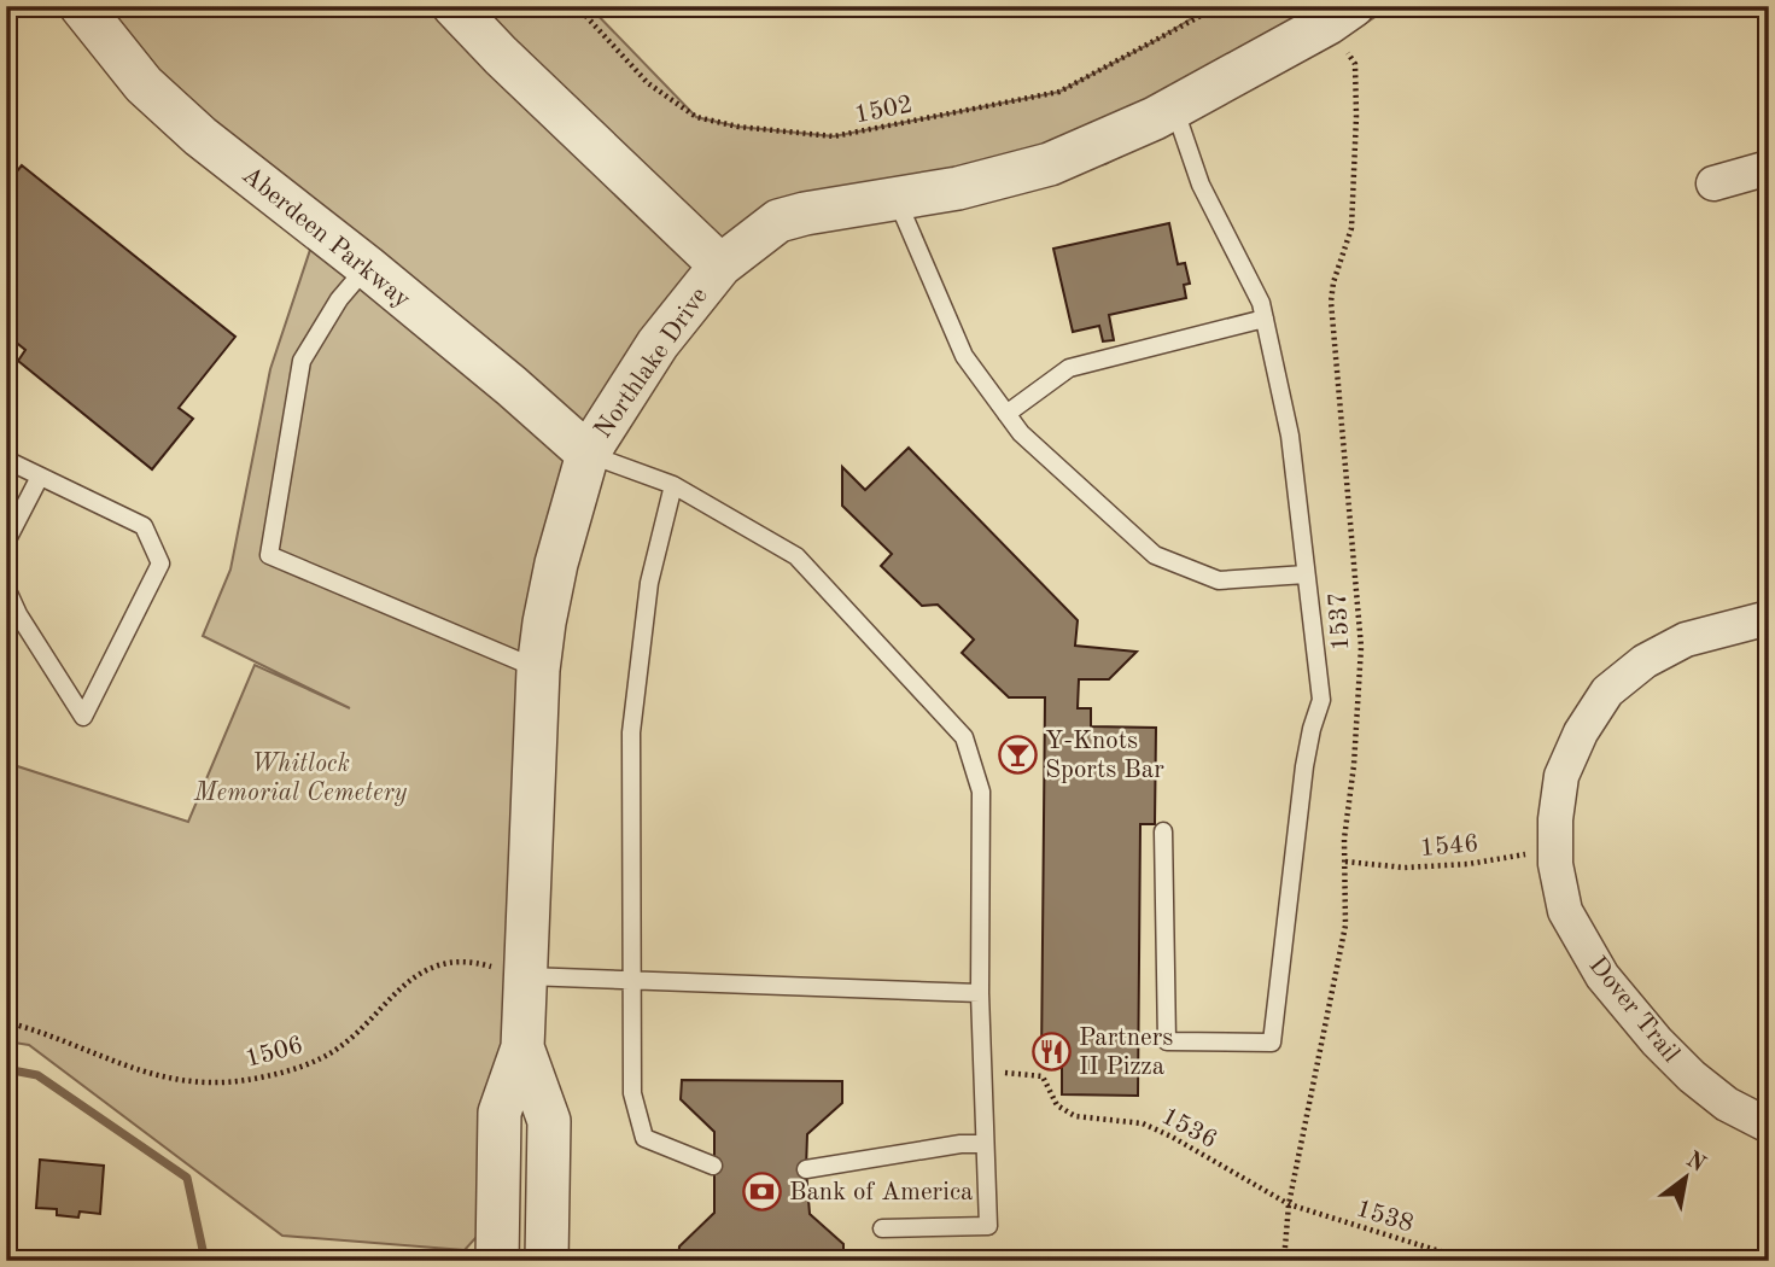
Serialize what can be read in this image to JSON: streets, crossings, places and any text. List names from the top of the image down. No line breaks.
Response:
{"streets":{"street":["Aberdeen Parkway","Northlake Drive","Dover Trail"],"path":["1502","1537","1546","1506","1536","1538"]},"crossings":[["Aberdeen Parkway","Northlake Drive"],["Northlake Drive","1537"],["Northlake Drive","1506"],["1537","1546"],["1537","1536"],["1537","1538"],["1546","Dover Trail"],["1536","1538"]],"parks":["Whitlock Memorial Cemetery"],"places":{"bar":["Y-Knots Sports Bar"],"restaurant":["Partners II Pizza"],"bank":["Bank of America"]},"north":"top right"}
